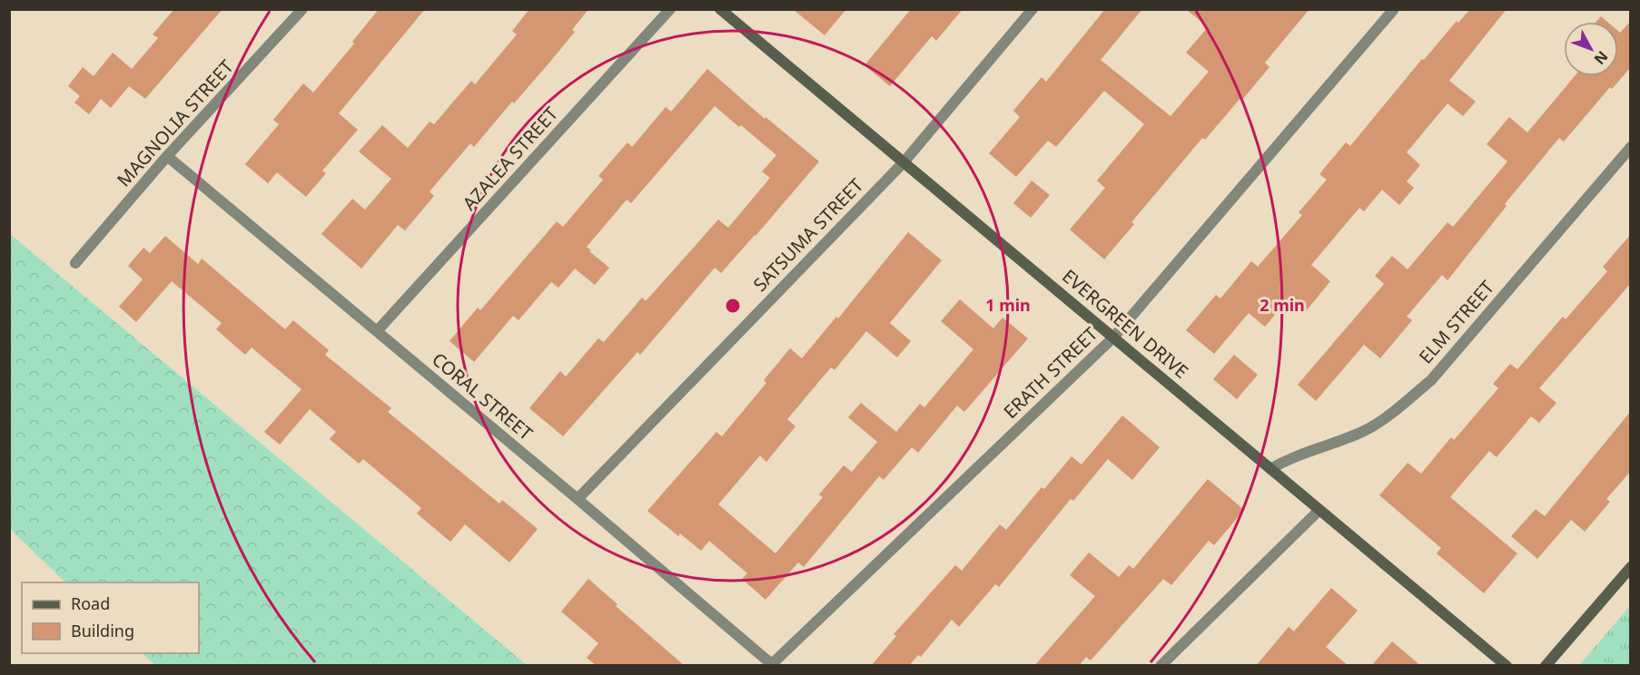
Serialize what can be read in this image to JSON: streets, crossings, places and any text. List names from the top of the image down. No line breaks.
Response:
{"streets":{"street":["MAGNOLIA STREET","AZALEA STREET","SATSUMA STREET","ELM STREET","EVERGREEN DRIVE","ERATH STREET","CORAL STREET"]},"crossings":[["MAGNOLIA STREET","CORAL STREET"],["AZALEA STREET","CORAL STREET"],["SATSUMA STREET","EVERGREEN DRIVE"],["SATSUMA STREET","CORAL STREET"],["ELM STREET","EVERGREEN DRIVE"],["EVERGREEN DRIVE","ERATH STREET"],["ERATH STREET","CORAL STREET"]],"legend":["Road","Building"],"north":"bottom right","rings":["1 min","2 min"]}
